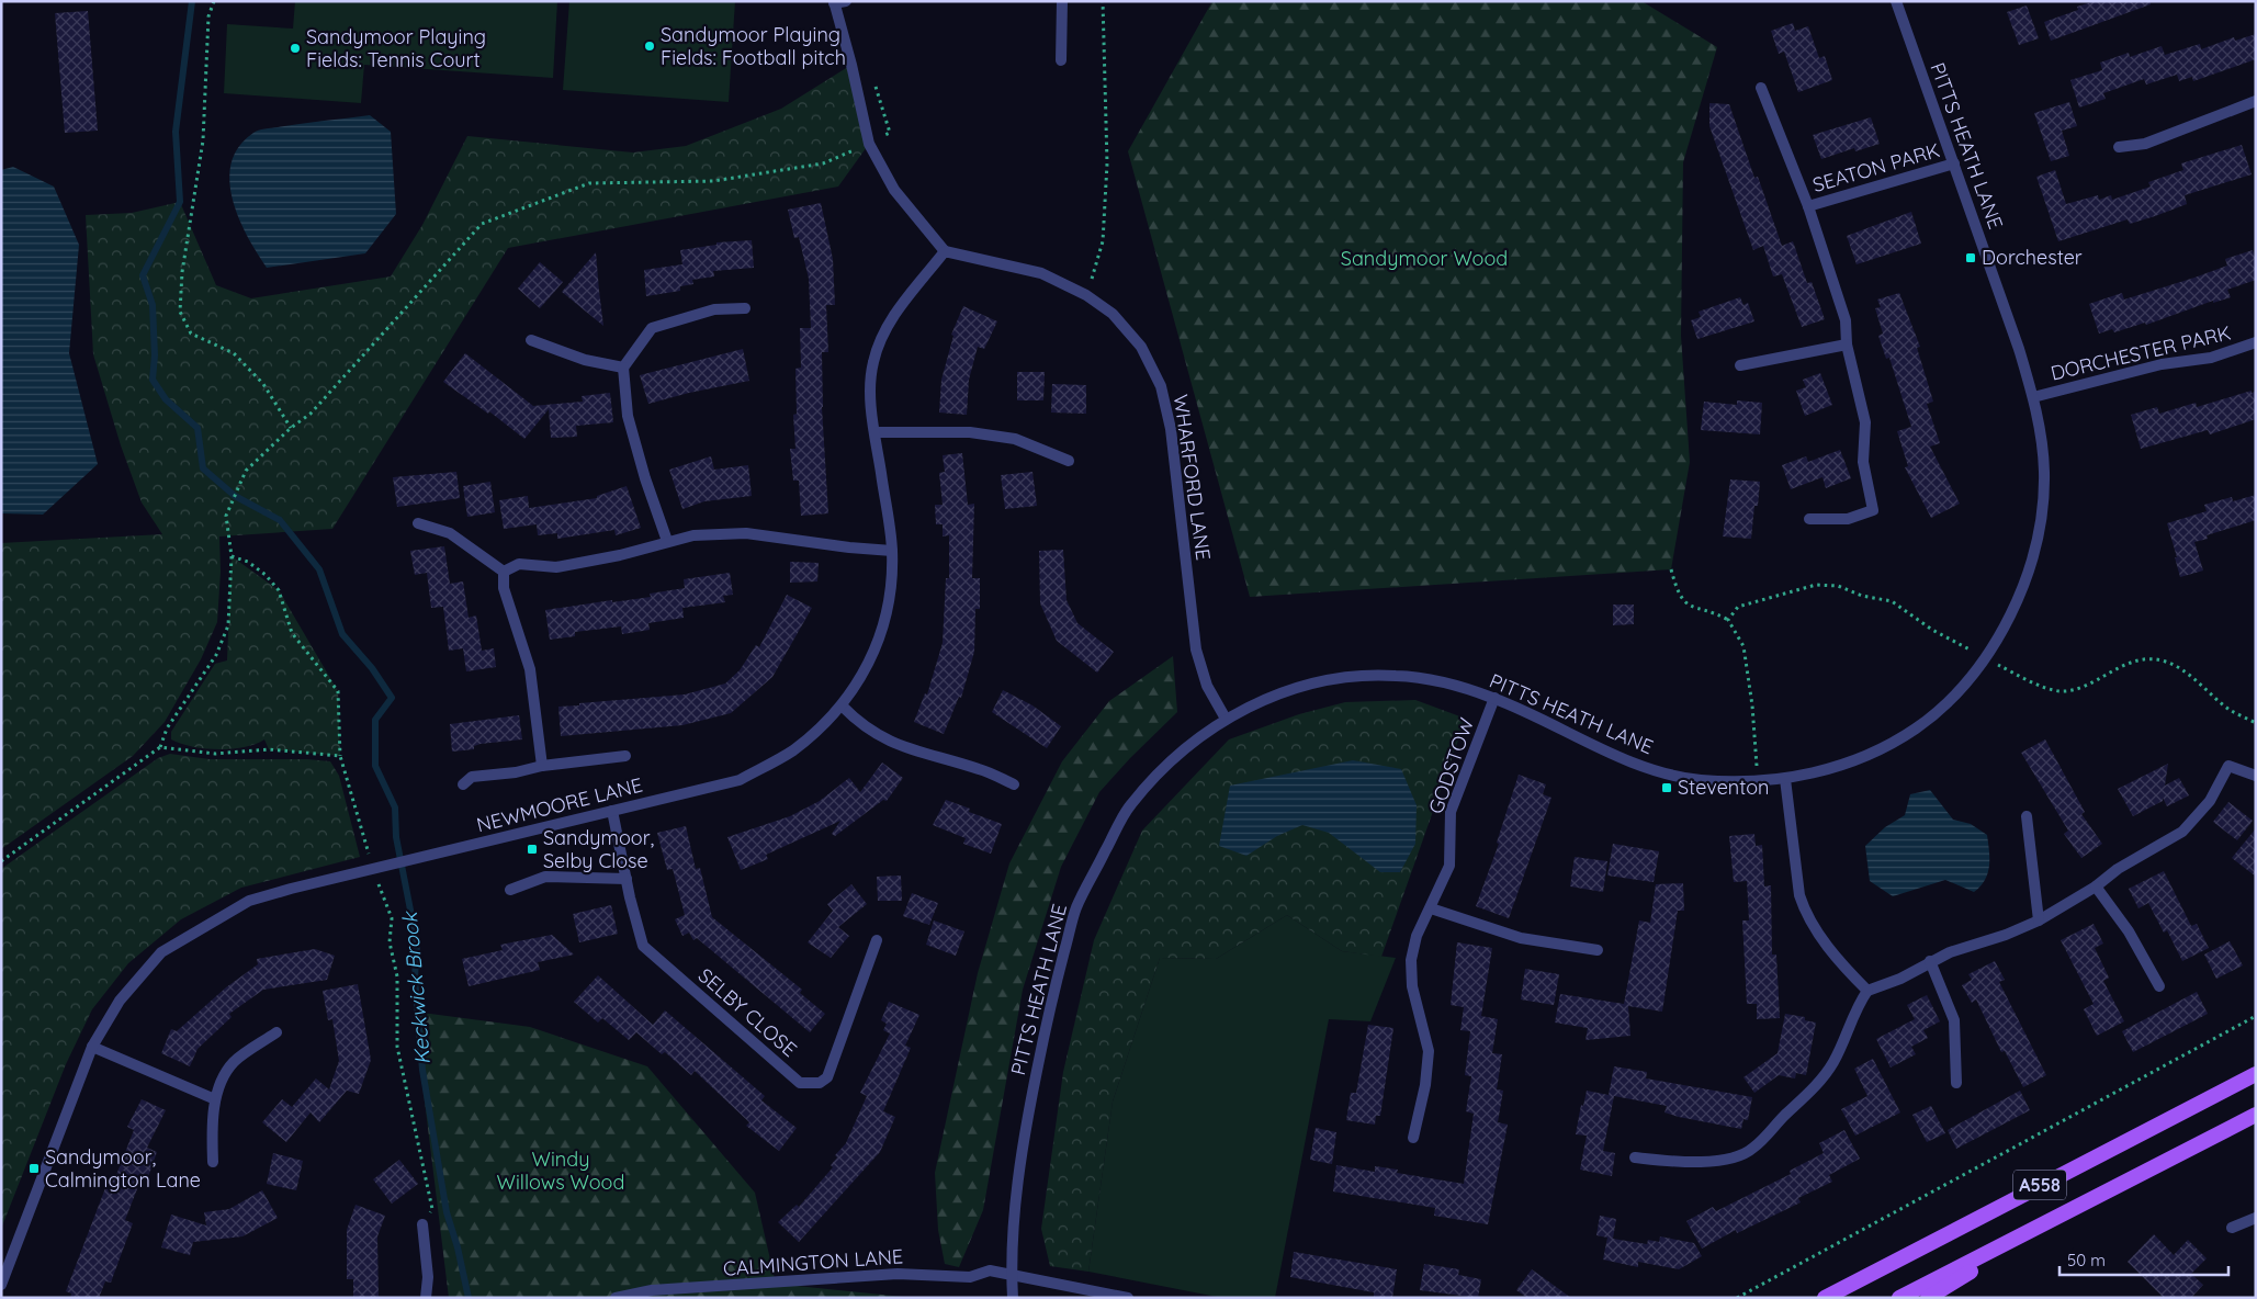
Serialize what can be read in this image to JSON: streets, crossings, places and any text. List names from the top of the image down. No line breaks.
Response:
{"streets":{"main road":["A558"],"street":["PITTS HEATH LANE","SEATON PARK","DORCHESTER PARK","WHARFORD LANE","GODSTOW","NEWMOORE LANE","SELBY CLOSE","CALMINGTON LANE"]},"crossings":[["PITTS HEATH LANE","SEATON PARK"],["PITTS HEATH LANE","DORCHESTER PARK"],["PITTS HEATH LANE","WHARFORD LANE"],["PITTS HEATH LANE","GODSTOW"],["PITTS HEATH LANE","CALMINGTON LANE"],["WHARFORD LANE","NEWMOORE LANE"],["NEWMOORE LANE","SELBY CLOSE"]],"water":["Keckwick Brook"],"parks":["Sandymoor Wood","Windy Willows Wood"],"places":{"other":["Sandymoor Playing Fields: Football pitch","Sandymoor Playing Fields: Tennis Court"],"transit":["Dorchester","Steventon","Sandymoor, Selby Close","Sandymoor, Calmington Lane"]},"scale_bar":"50 m"}
